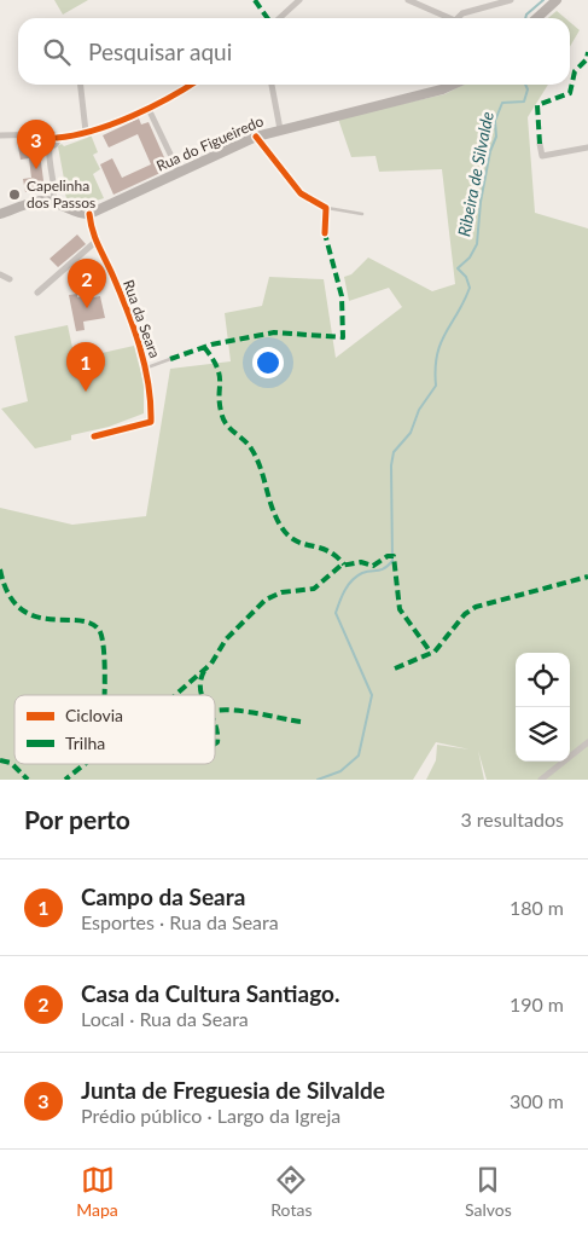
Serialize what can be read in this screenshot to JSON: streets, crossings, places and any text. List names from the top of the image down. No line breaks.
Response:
{"streets":{"main road":["Rua do Figueiredo"],"street":["Rua da Seara"]},"crossings":[["Rua do Figueiredo","Rua da Seara"]],"water":["Ribeira de Silvalde"],"places":["Capelinha dos Passos"],"legend":["Ciclovia","Trilha"],"page":{"search":"Pesquisar aqui","pins":["3","2","1"],"heading":["Por perto","3 resultados"],"list":[{"mark":"1","name":"Campo da Seara","note":"Esportes · Rua da Seara","value":"180 m"},{"mark":"2","name":"Casa da Cultura Santiago.","note":"Local · Rua da Seara","value":"190 m"},{"mark":"3","name":"Junta de Freguesia de Silvalde","note":"Prédio público · Largo da Igreja","value":"300 m"}],"nav":["Mapa","Rotas","Salvos"]}}
